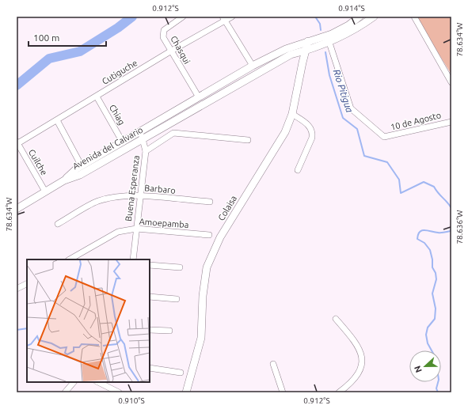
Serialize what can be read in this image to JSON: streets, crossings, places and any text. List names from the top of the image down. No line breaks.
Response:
{"streets":{"street":["Chasqui","Cutiguche","Chiag","10 de Agosto","Avenida del Calvario","Cuilche","Buena Esperanza","Barbaro","Colaisa","Amoepamba"]},"crossings":[["Chasqui","Cutiguche"],["Chasqui","Avenida del Calvario"],["Cutiguche","Chiag"],["Cutiguche","Cuilche"],["Chiag","Avenida del Calvario"],["10 de Agosto","Avenida del Calvario"],["Avenida del Calvario","Colaisa"],["Buena Esperanza","Barbaro"],["Buena Esperanza","Amoepamba"]],"water":["Rio Pitigua"],"scale_bar":"100 m","north":"left","coordinates":["0.912°S","0.914°S","78.634°W","78.636°W","0.910°S"]}
